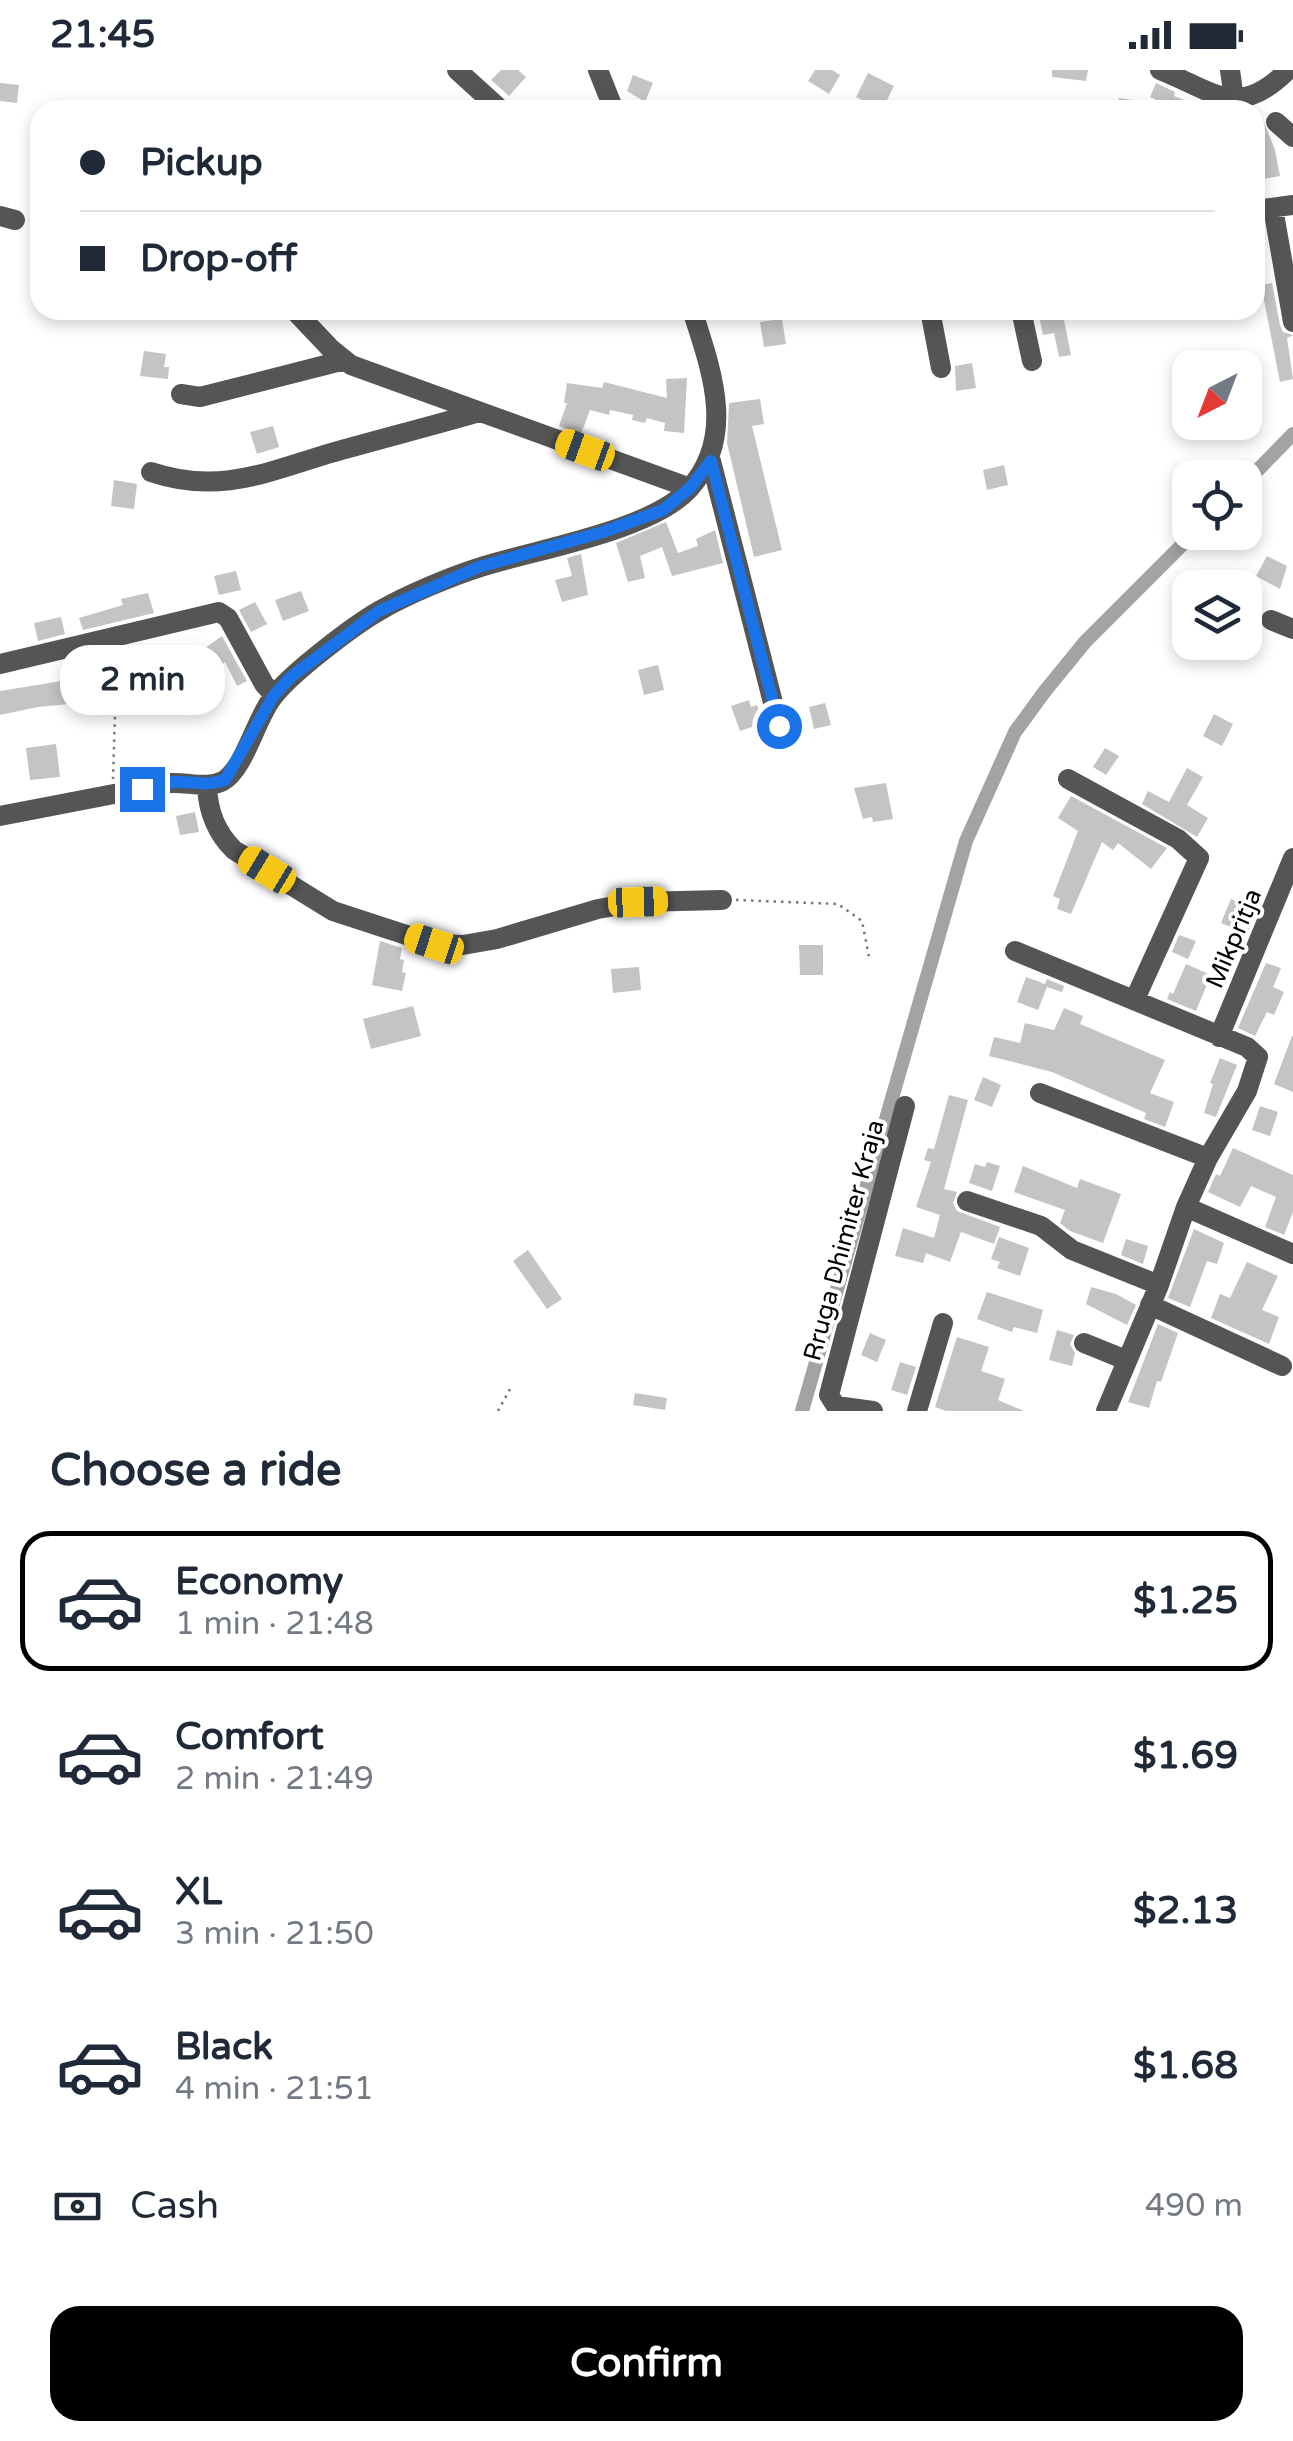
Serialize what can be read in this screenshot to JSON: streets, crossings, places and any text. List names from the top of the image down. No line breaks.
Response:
{"streets":{"street":["Mikpritja","Rruga Dhimiter Kraja"]},"north":"bottom left","page":{"status":"21:45","banner":["Pickup","Drop-off"],"bubble":"2 min","heading":"Choose a ride","list":[{"name":"Economy","note":"1 min · 21:48","value":"$1.25"},{"name":"Comfort","note":"2 min · 21:49","value":"$1.69"},{"name":"XL","note":"3 min · 21:50","value":"$2.13"},{"name":"Black","note":"4 min · 21:51","value":"$1.68"}],"pay":["Cash","490 m"],"buttons":"Confirm"}}
